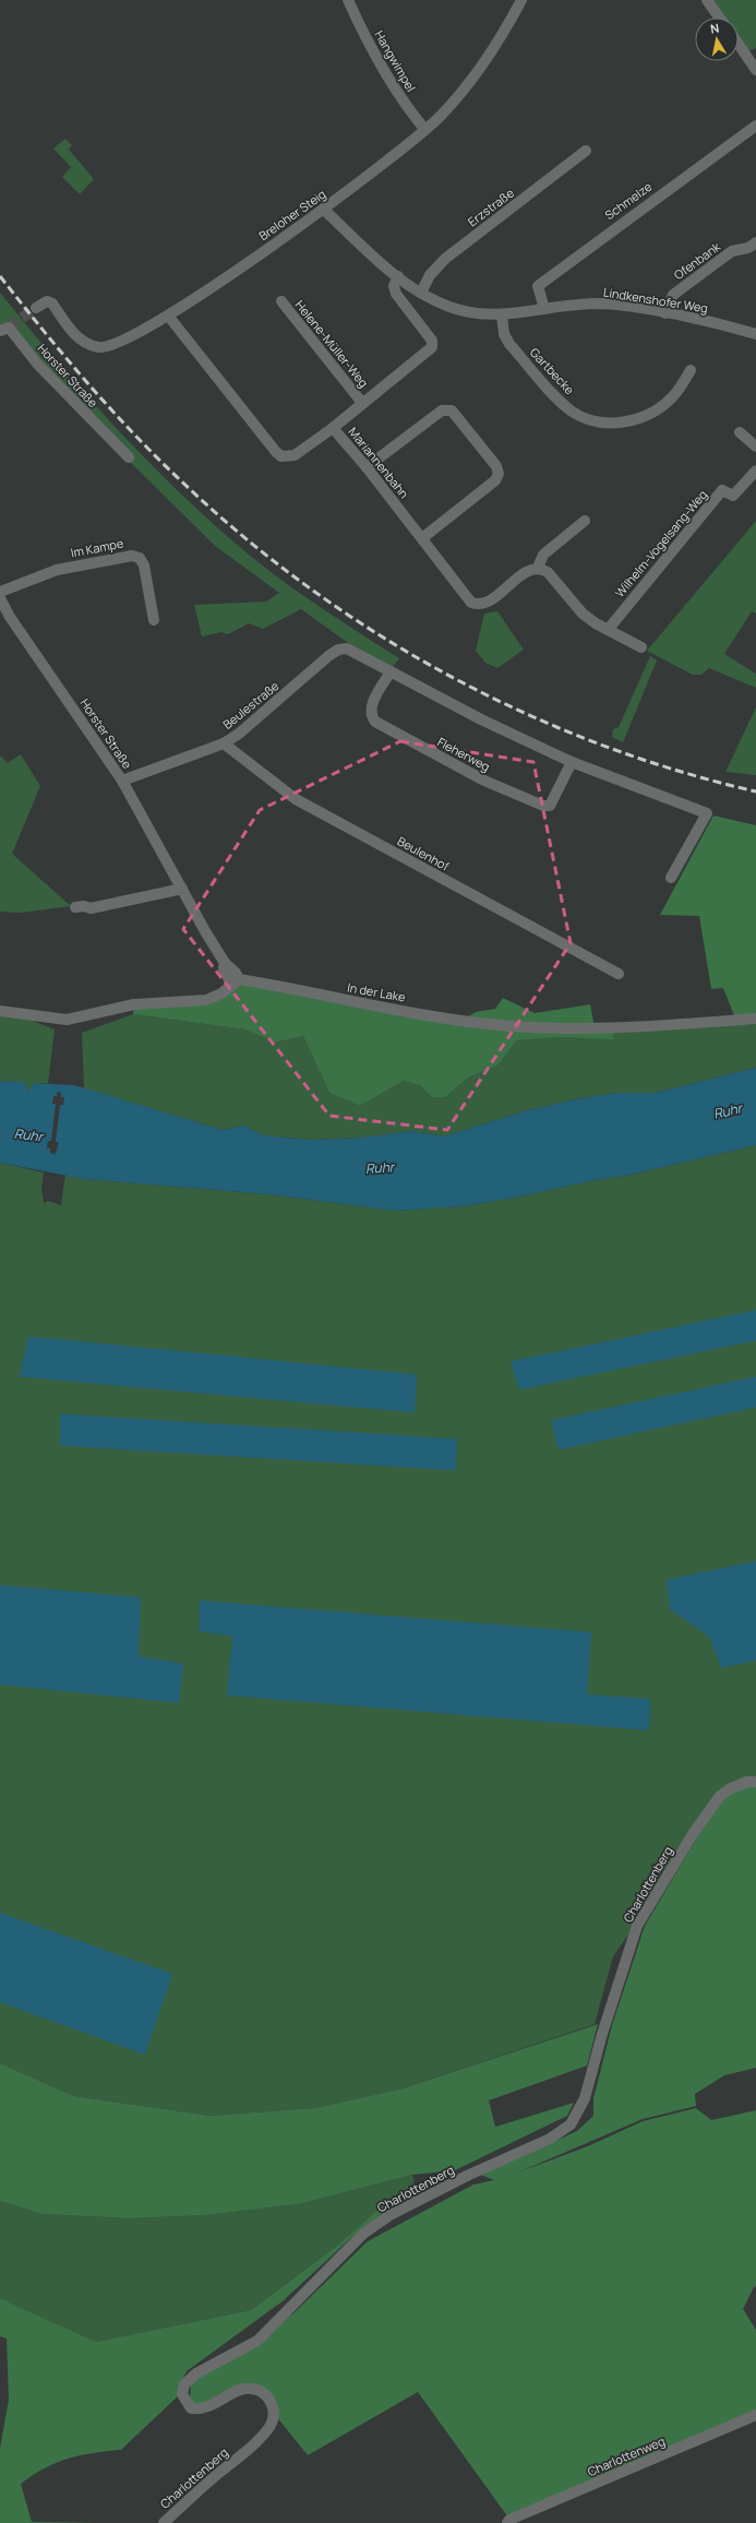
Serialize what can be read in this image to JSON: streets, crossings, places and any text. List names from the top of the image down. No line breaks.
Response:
{"streets":{"street":["Hangwimpel","Schmelze","Erzstraße","Breloher Steig","Ofenbank","Lindkenshofer Weg","Helene-Müller-Weg","Gartbecke","Horster Straße","Mariannenbahn","Wilhelm-Vogelsang-Weg","Im Kampe","Beulestraße","Fleherweg","Beulenhof","In der Lake","Charlottenberg","Charlottenweg"]},"crossings":[["Hangwimpel","Breloher Steig"],["Schmelze","Lindkenshofer Weg"],["Erzstraße","Lindkenshofer Weg"],["Breloher Steig","Lindkenshofer Weg"],["Breloher Steig","Mariannenbahn"],["Ofenbank","Lindkenshofer Weg"],["Lindkenshofer Weg","Helene-Müller-Weg"],["Lindkenshofer Weg","Gartbecke"],["Helene-Müller-Weg","Mariannenbahn"],["Horster Straße","Beulestraße"],["Horster Straße","In der Lake"],["Beulestraße","Fleherweg"],["Beulestraße","Beulenhof"]],"water":["Ruhr"],"north":"top"}
